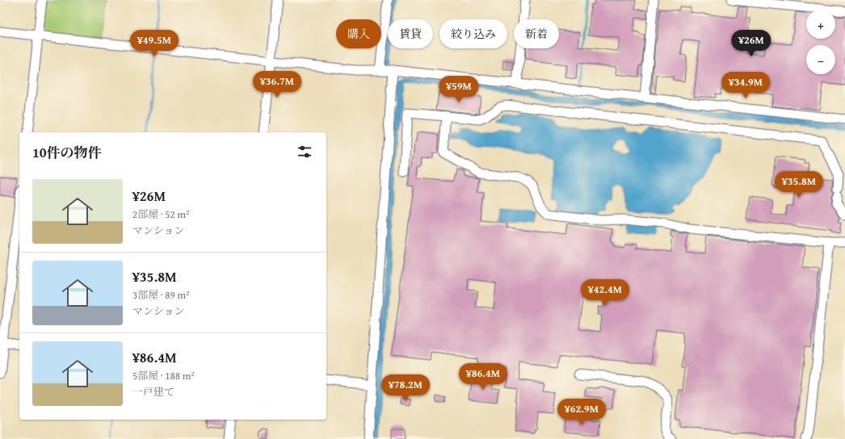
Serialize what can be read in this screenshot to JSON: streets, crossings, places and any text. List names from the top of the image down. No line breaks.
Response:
{"page":{"map_buttons":["+","−"],"chip":["購入","賃貸","絞り込み","新着"],"price":["¥49.5M","¥26M","¥36.7M","¥34.9M","¥59M","¥35.8M","¥42.4M","¥86.4M","¥78.2M","¥62.9M"],"heading":"10件の物件","list":[{"name":"¥26M","note":"2部屋 · 52 m² · マンション"},{"name":"¥35.8M","note":"3部屋 · 89 m² · マンション"},{"name":"¥86.4M","note":"5部屋 · 188 m² · 一戸建て"}]}}
